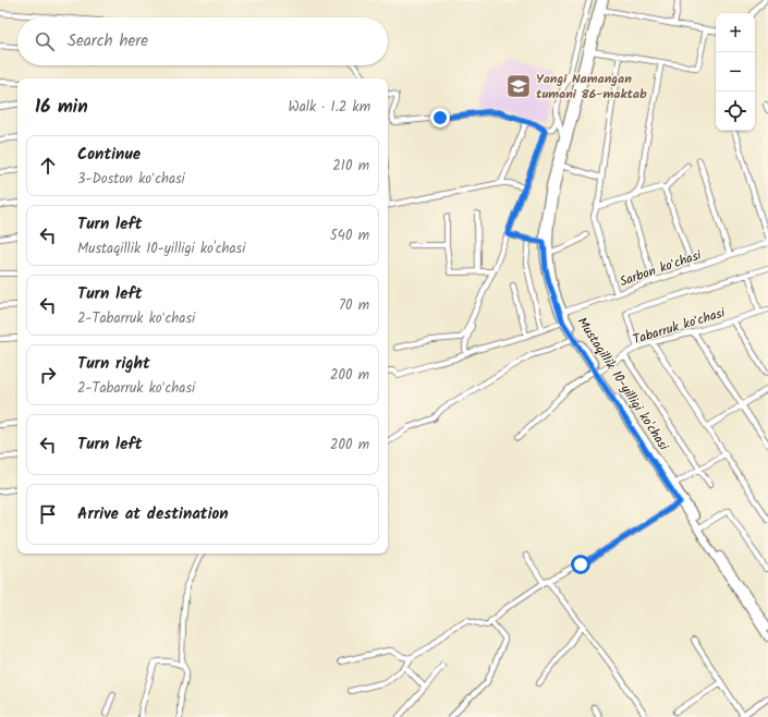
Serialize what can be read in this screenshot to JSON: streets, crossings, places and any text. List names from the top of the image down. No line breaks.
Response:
{"streets":{"main road":["Mustaqillik 10-yilligi ko'chasi"],"street":["Sarbon koʻchasi","Tabarruk koʻchasi"]},"crossings":[["Sarbon koʻchasi","Mustaqillik 10-yilligi ko'chasi"],["Tabarruk koʻchasi","Mustaqillik 10-yilligi ko'chasi"]],"places":{"school or university":["Yangi Namangan tumani 86-maktab"]},"page":{"map_buttons":["+","−"],"search":"Search here","heading":["16 min","Walk · 1.2 km"],"list":[["Continue","3-Doston koʻchasi","210 m"],["Turn left","Mustaqillik 10-yilligi ko'chasi","540 m"],["Turn left","2-Tabarruk koʻchasi","70 m"],["Turn right","2-Tabarruk koʻchasi","200 m"],["Turn left","200 m"],"Arrive at destination"]}}
